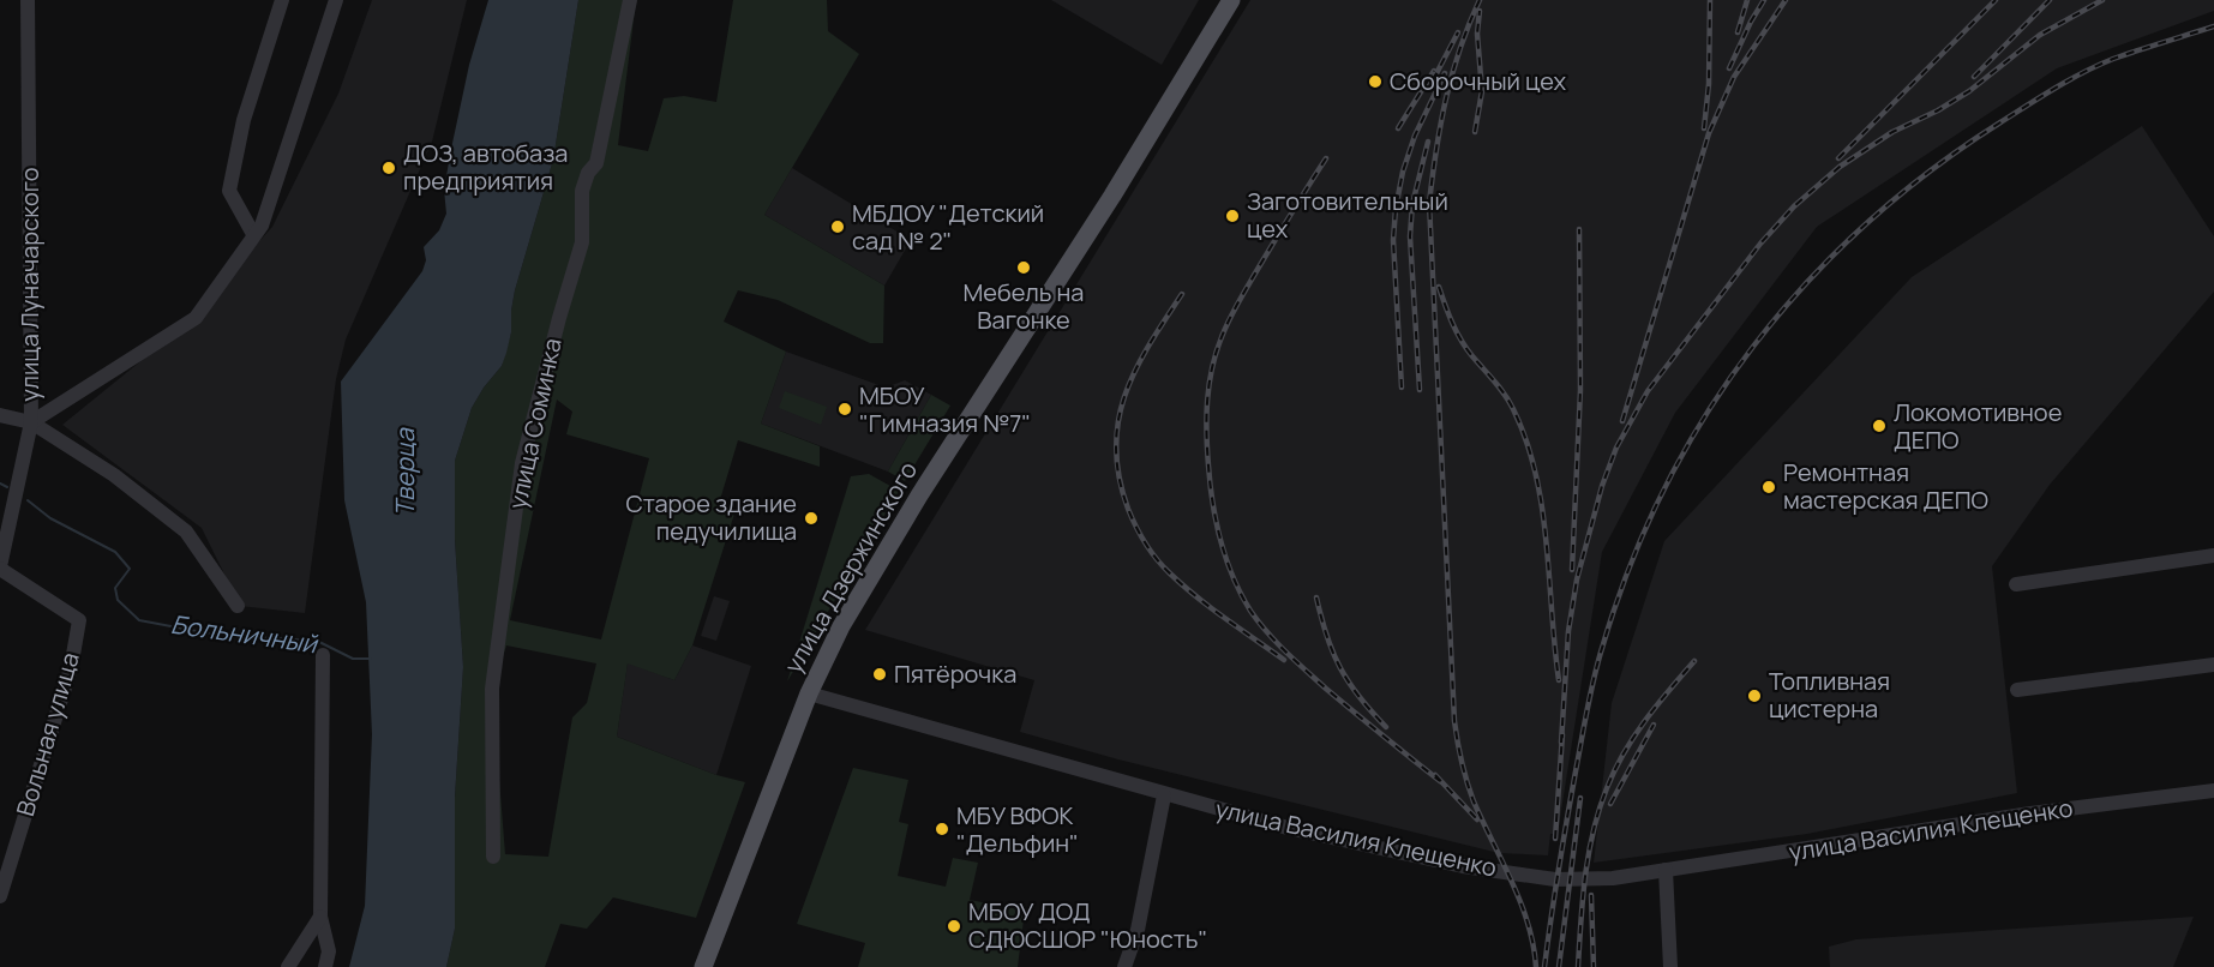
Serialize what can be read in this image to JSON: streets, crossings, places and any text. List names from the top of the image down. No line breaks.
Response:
{"streets":{"main road":["улица Дзержинского"],"street":["улица Луначарского","улица Соминка","Вольная улица","улица Василия Клещенко"]},"crossings":[["улица Луначарского","Вольная улица"],["улица Дзержинского","улица Василия Клещенко"]],"water":["Тверца","Больничный"],"places":["Сборочный цех","ДОЗ, автобаза предприятия","Заготовительный цех","МБДОУ \"Детский сад № 2\"","Мебель на Вагонке","МБОУ \"Гимназия №7\"","Локомотивное ДЕПО","Ремонтная мастерская ДЕПО","Старое здание педучилища","Пятёрочка","Топливная цистерна","МБУ ВФОК \"Дельфин\"","МБОУ ДОД СДЮСШОР \"Юность\""]}
